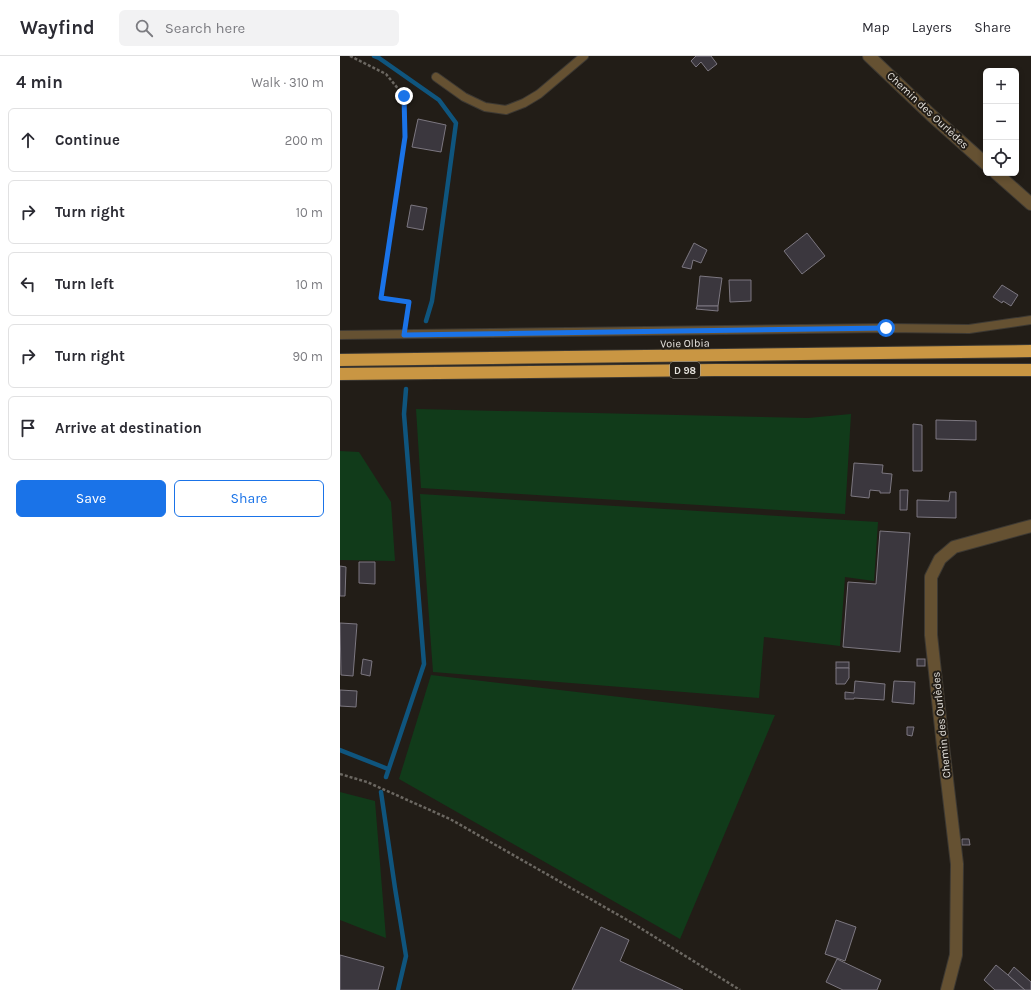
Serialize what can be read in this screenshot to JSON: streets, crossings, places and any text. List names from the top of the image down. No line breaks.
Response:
{"streets":{"highway":["Voie Olbia","D 98"],"street":["Chemin des Ourlèdes"]},"page":{"header":"Wayfind","search":"Search here","nav":["Map","Layers","Share"],"heading":["4 min","Walk · 310 m"],"map_buttons":["+","−"],"list":[["Continue","200 m"],["Turn right","10 m"],["Turn left","10 m"],["Turn right","90 m"],"Arrive at destination"],"buttons":["Save","Share"]}}
